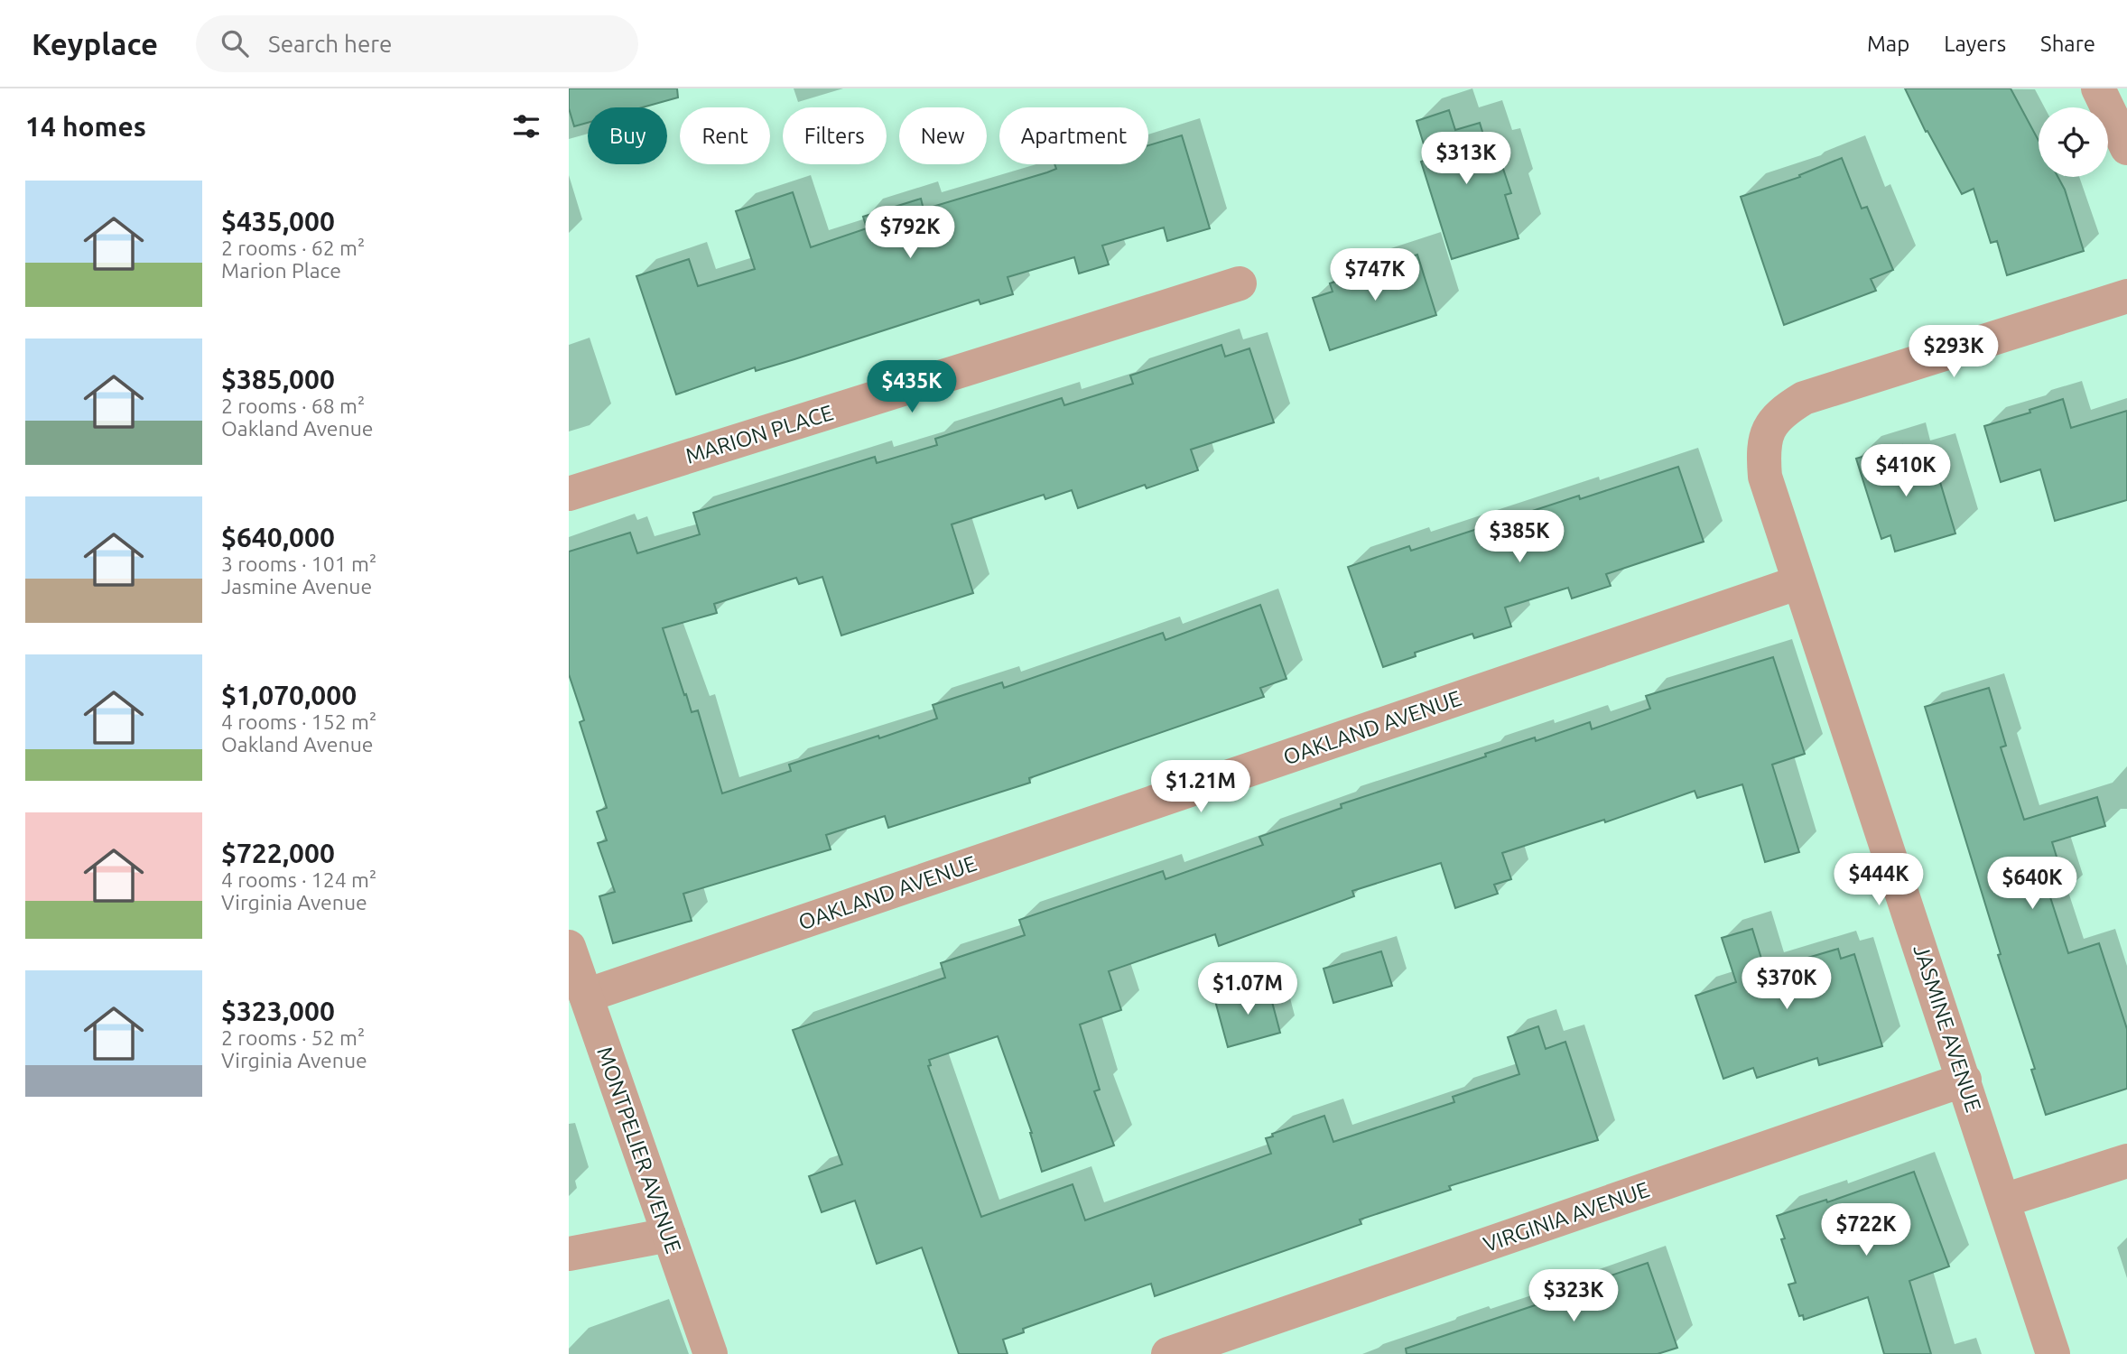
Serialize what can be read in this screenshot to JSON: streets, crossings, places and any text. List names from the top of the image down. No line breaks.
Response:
{"streets":{"street":["MARION PLACE","OAKLAND AVENUE","JASMINE AVENUE","MONTPELIER AVENUE","VIRGINIA AVENUE"]},"crossings":[["OAKLAND AVENUE","JASMINE AVENUE"],["OAKLAND AVENUE","MONTPELIER AVENUE"],["JASMINE AVENUE","VIRGINIA AVENUE"]],"page":{"header":"Keyplace","search":"Search here","nav":["Map","Layers","Share"],"heading":"14 homes","chip":["Buy","Rent","Filters","New","Apartment"],"price":["$313K","$792K","$747K","$293K","$435K","$410K","$385K","$1.21M","$444K","$640K","$370K","$1.07M","$722K","$323K"],"list":[{"name":"$435,000","note":"2 rooms · 62 m² · Marion Place"},{"name":"$385,000","note":"2 rooms · 68 m² · Oakland Avenue"},{"name":"$640,000","note":"3 rooms · 101 m² · Jasmine Avenue"},{"name":"$1,070,000","note":"4 rooms · 152 m² · Oakland Avenue"},{"name":"$722,000","note":"4 rooms · 124 m² · Virginia Avenue"},{"name":"$323,000","note":"2 rooms · 52 m² · Virginia Avenue"}]}}
